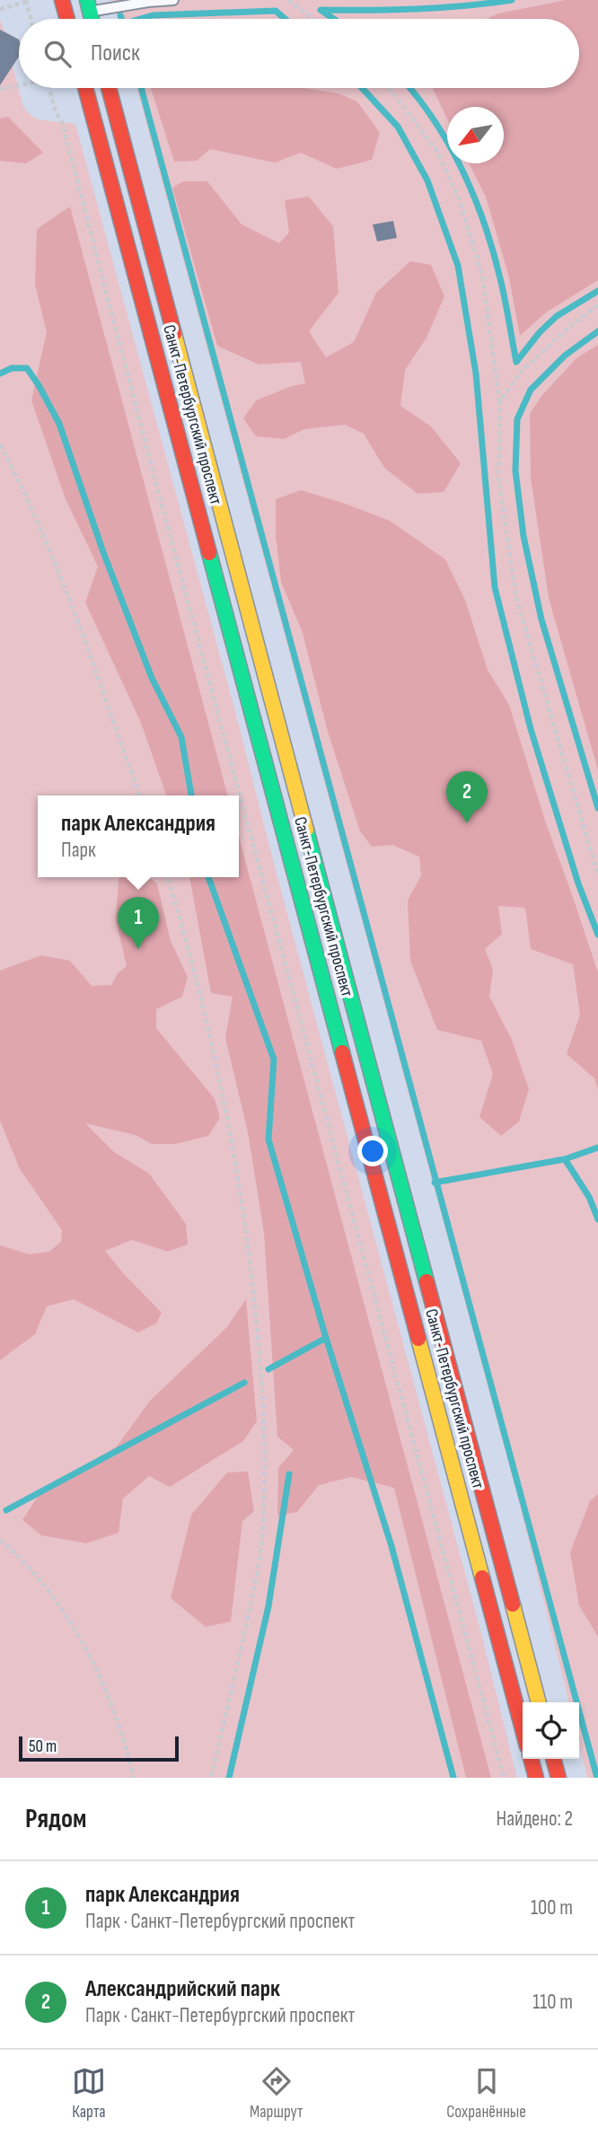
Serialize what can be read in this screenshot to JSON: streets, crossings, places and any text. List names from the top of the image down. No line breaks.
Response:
{"streets":{"main road":["Санкт-Петербургский проспект"]},"scale_bar":"50 m","north":"bottom left","page":{"search":"Поиск","pins":["2","1"],"popup":["парк Александрия","Парк"],"scale":"50 m","heading":["Рядом","Найдено: 2"],"list":[{"mark":"1","name":"парк Александрия","note":"Парк · Санкт-Петербургский проспект","value":"100 m"},{"mark":"2","name":"Александрийский парк","note":"Парк · Санкт-Петербургский проспект","value":"110 m"}],"nav":["Карта","Маршрут","Сохранённые"]}}
